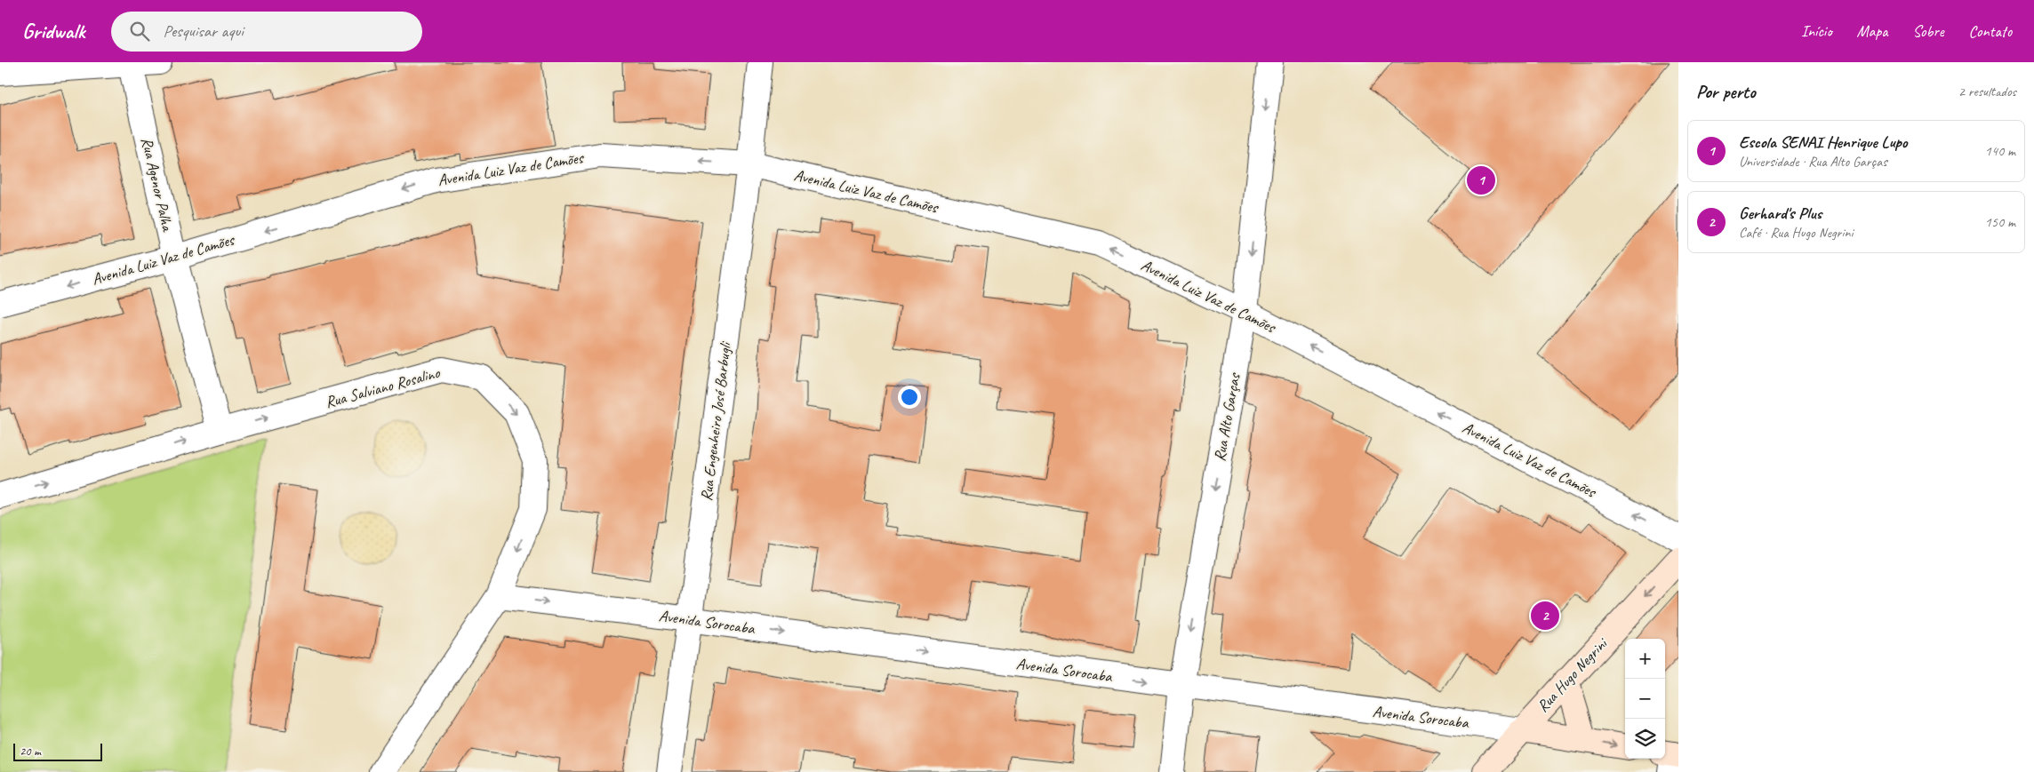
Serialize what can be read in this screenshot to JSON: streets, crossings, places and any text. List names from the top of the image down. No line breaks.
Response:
{"streets":{"main road":["Avenida Sorocaba","Rua Hugo Negrini"],"street":["Avenida Luiz Vaz de Camões","Rua Agenor Palha","Rua Salviano Rosalino","Rua Alto Garças","Rua Engenheiro José Barbugli"]},"crossings":[["Avenida Luiz Vaz de Camões","Rua Agenor Palha"],["Avenida Luiz Vaz de Camões","Rua Alto Garças"],["Avenida Luiz Vaz de Camões","Rua Engenheiro José Barbugli"],["Rua Agenor Palha","Rua Salviano Rosalino"],["Rua Salviano Rosalino","Avenida Sorocaba"],["Rua Alto Garças","Avenida Sorocaba"],["Rua Engenheiro José Barbugli","Avenida Sorocaba"],["Avenida Sorocaba","Rua Hugo Negrini"]],"one_way":["Avenida Luiz Vaz de Camões","Rua Alto Garças","Avenida Sorocaba","Rua Hugo Negrini"],"scale_bar":"20 m","page":{"header":"Gridwalk","search":"Pesquisar aqui","nav":["Início","Mapa","Sobre","Contato"],"heading":["Por perto","2 resultados"],"list":[{"mark":"1","name":"Escola SENAI Henrique Lupo","note":"Universidade · Rua Alto Garças","value":"140 m"},{"mark":"2","name":"Gerhard's Plus","note":"Café · Rua Hugo Negrini","value":"150 m"}],"pins":["1","2"],"map_buttons":["+","−"],"scale":"20 m"}}
